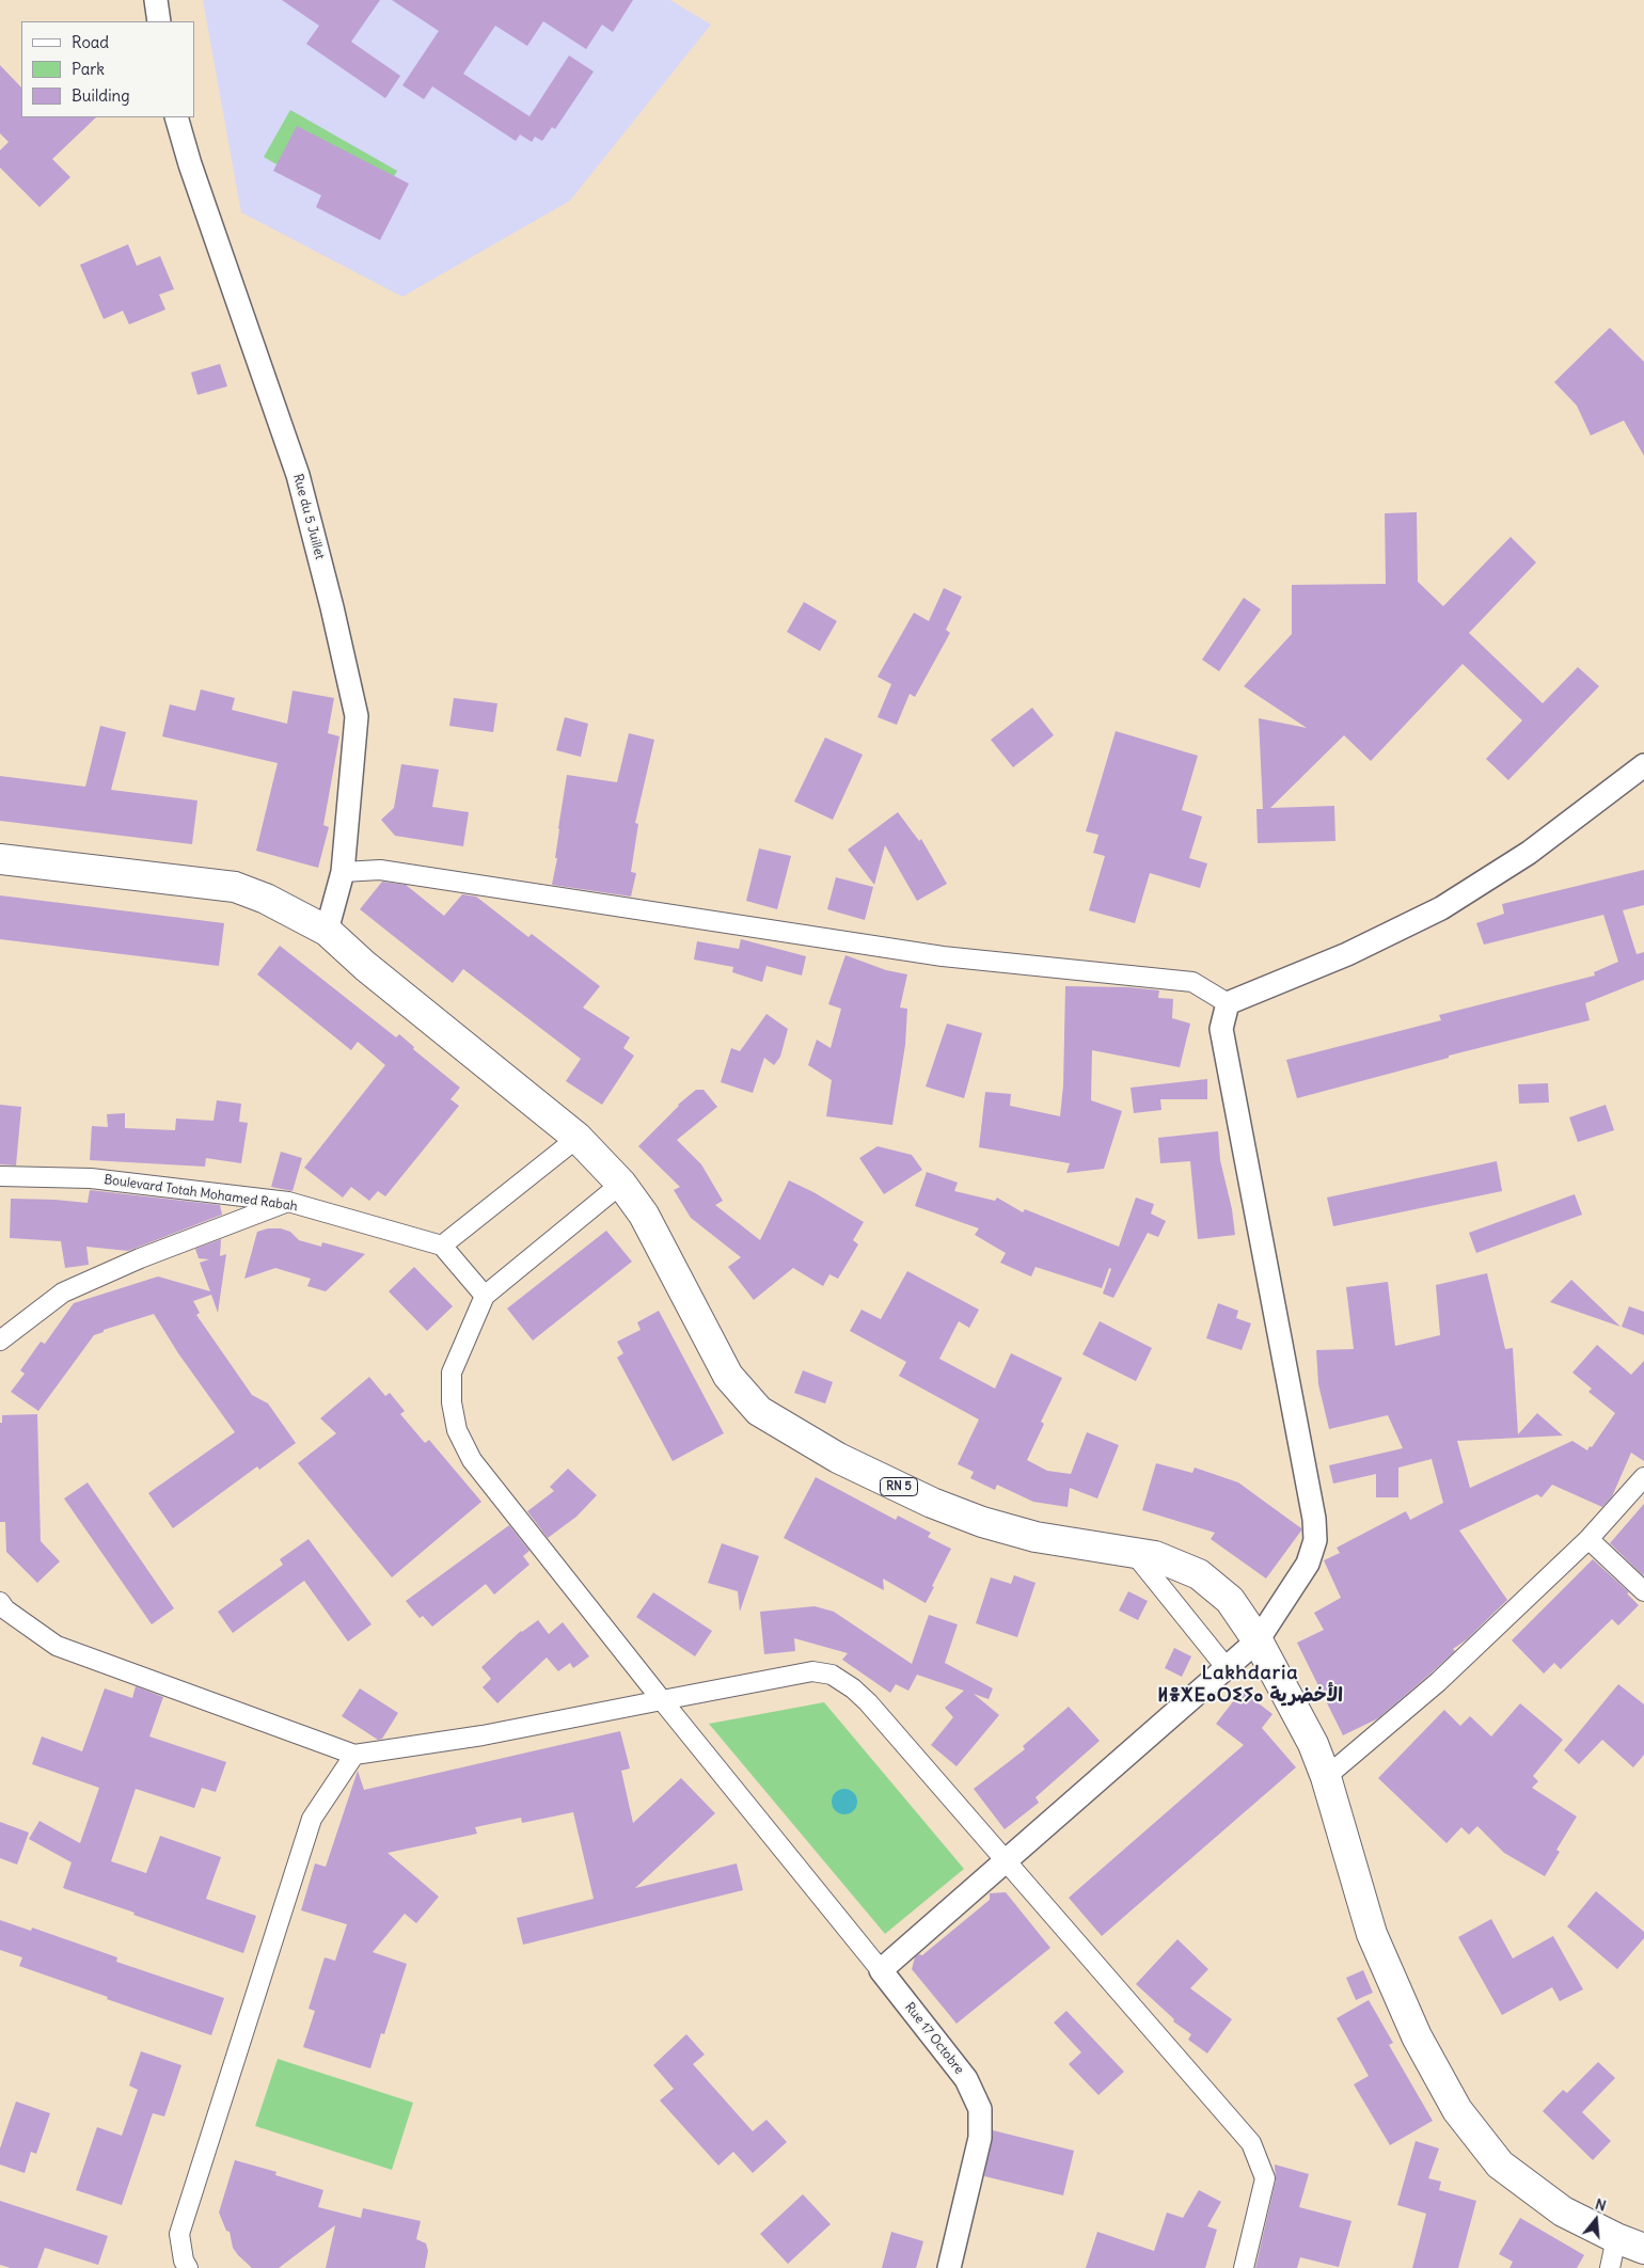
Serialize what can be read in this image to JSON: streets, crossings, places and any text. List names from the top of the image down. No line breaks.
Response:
{"streets":{"main road":["RN 5"],"street":["Rue du 5 Juillet","Boulevard Totah Mohamed Rabah","Rue 17 Octobre"]},"crossings":[["Rue du 5 Juillet","RN 5"]],"districts":["Lakhdaria ⵍⴻⵅⴹⴰⵔⵉⵢⴰ الأخضرية"],"legend":["Road","Park","Building"],"north":"top"}
